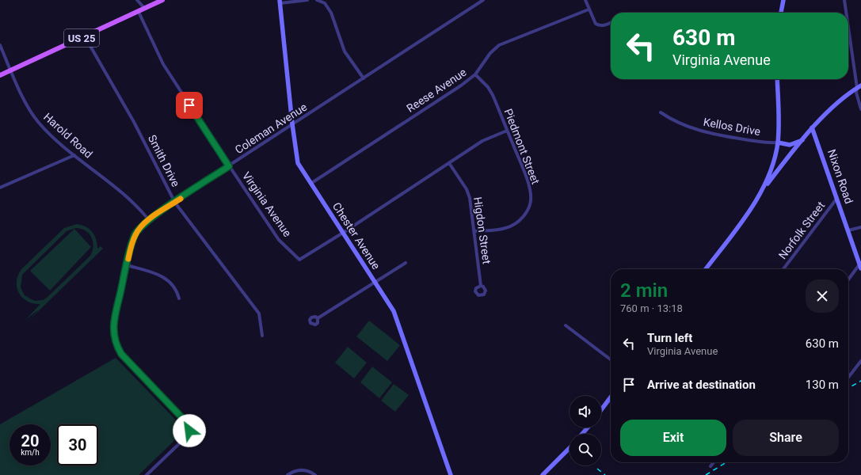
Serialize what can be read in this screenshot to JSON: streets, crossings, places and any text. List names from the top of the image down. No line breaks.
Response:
{"streets":{"main road":["US 25"],"street":["Reese Avenue","Kellos Drive","Coleman Avenue","Harold Road","Piedmont Street","Smith Drive","Nixon Road","Virginia Avenue","Higdon Street","Norfolk Street","Chester Avenue"]},"crossings":[["US 25","Harold Road"],["US 25","Smith Drive"],["US 25","Virginia Avenue"],["Reese Avenue","Piedmont Street"],["Reese Avenue","Chester Avenue"],["Coleman Avenue","Harold Road"],["Coleman Avenue","Smith Drive"],["Coleman Avenue","Virginia Avenue"],["Coleman Avenue","Chester Avenue"],["Piedmont Street","Virginia Avenue"],["Piedmont Street","Higdon Street"],["Nixon Road","Norfolk Street"],["Virginia Avenue","Higdon Street"],["Virginia Avenue","Chester Avenue"]],"page":{"turn":["630 m","Virginia Avenue"],"heading":["2 min","760 m · 13:18"],"list":[{"name":"Turn left","note":"Virginia Avenue","value":"630 m"},{"name":"Arrive at destination","value":"130 m"}],"buttons":["Exit","Share"],"speed":"20 km/h","limit":"30"}}
